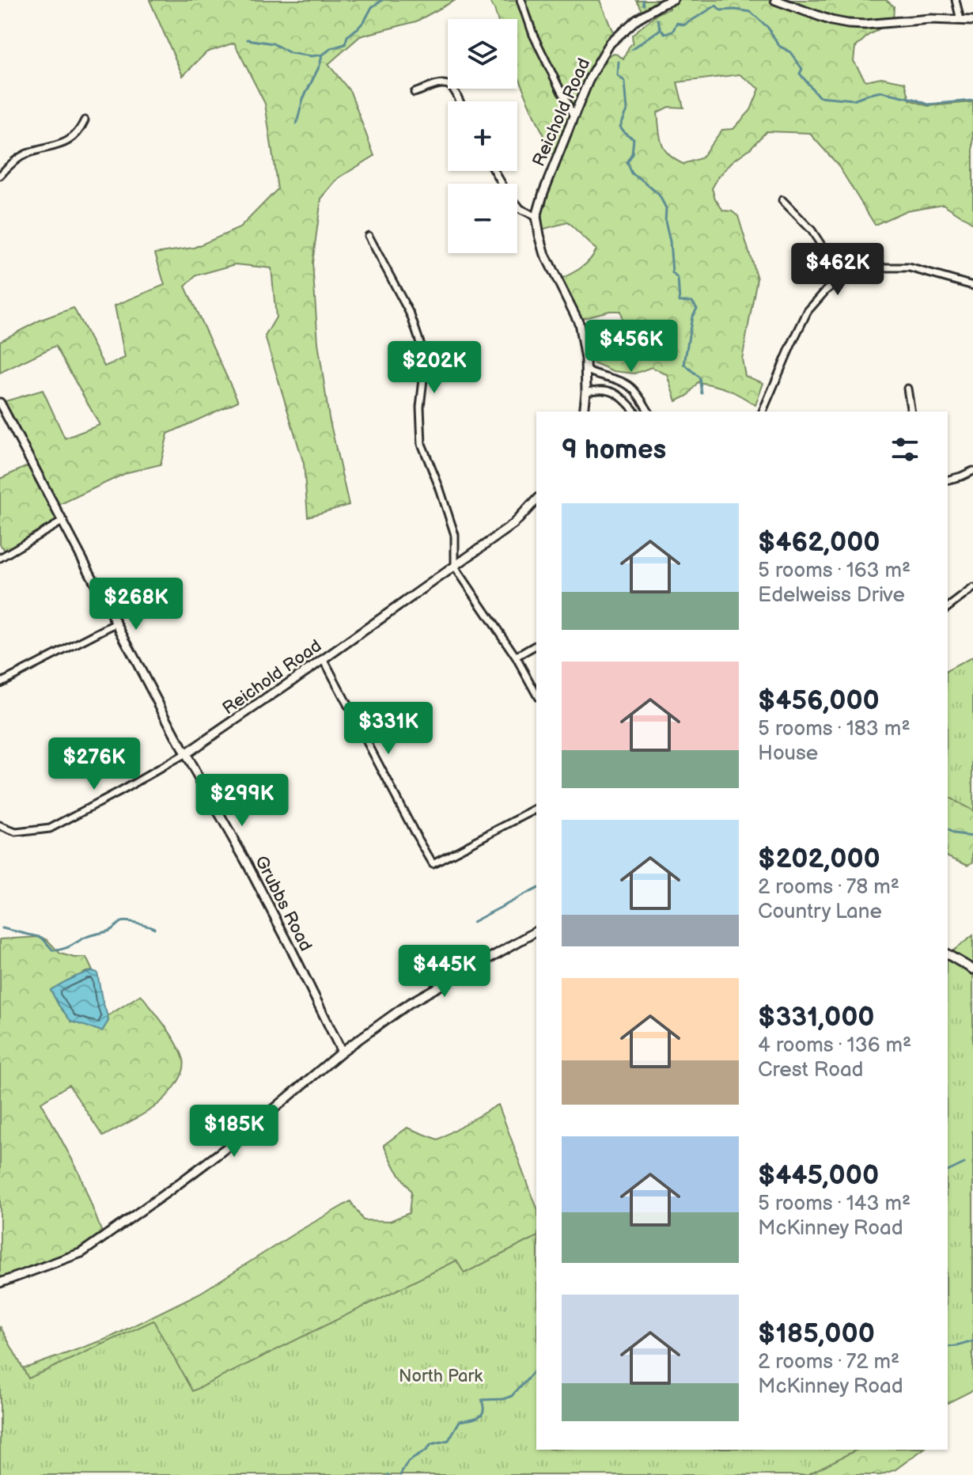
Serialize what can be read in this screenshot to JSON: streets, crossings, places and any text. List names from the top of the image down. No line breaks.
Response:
{"streets":{"street":["Reichold Road","Grubbs Road"]},"crossings":[["Reichold Road","Grubbs Road"]],"parks":["North Park"],"page":{"map_buttons":["+","−"],"price":["$462K","$456K","$202K","$268K","$331K","$276K","$299K","$445K","$185K"],"heading":"9 homes","list":[{"name":"$462,000","note":"5 rooms · 163 m² · Edelweiss Drive"},{"name":"$456,000","note":"5 rooms · 183 m² · House"},{"name":"$202,000","note":"2 rooms · 78 m² · Country Lane"},{"name":"$331,000","note":"4 rooms · 136 m² · Crest Road"},{"name":"$445,000","note":"5 rooms · 143 m² · McKinney Road"},{"name":"$185,000","note":"2 rooms · 72 m² · McKinney Road"}]}}
